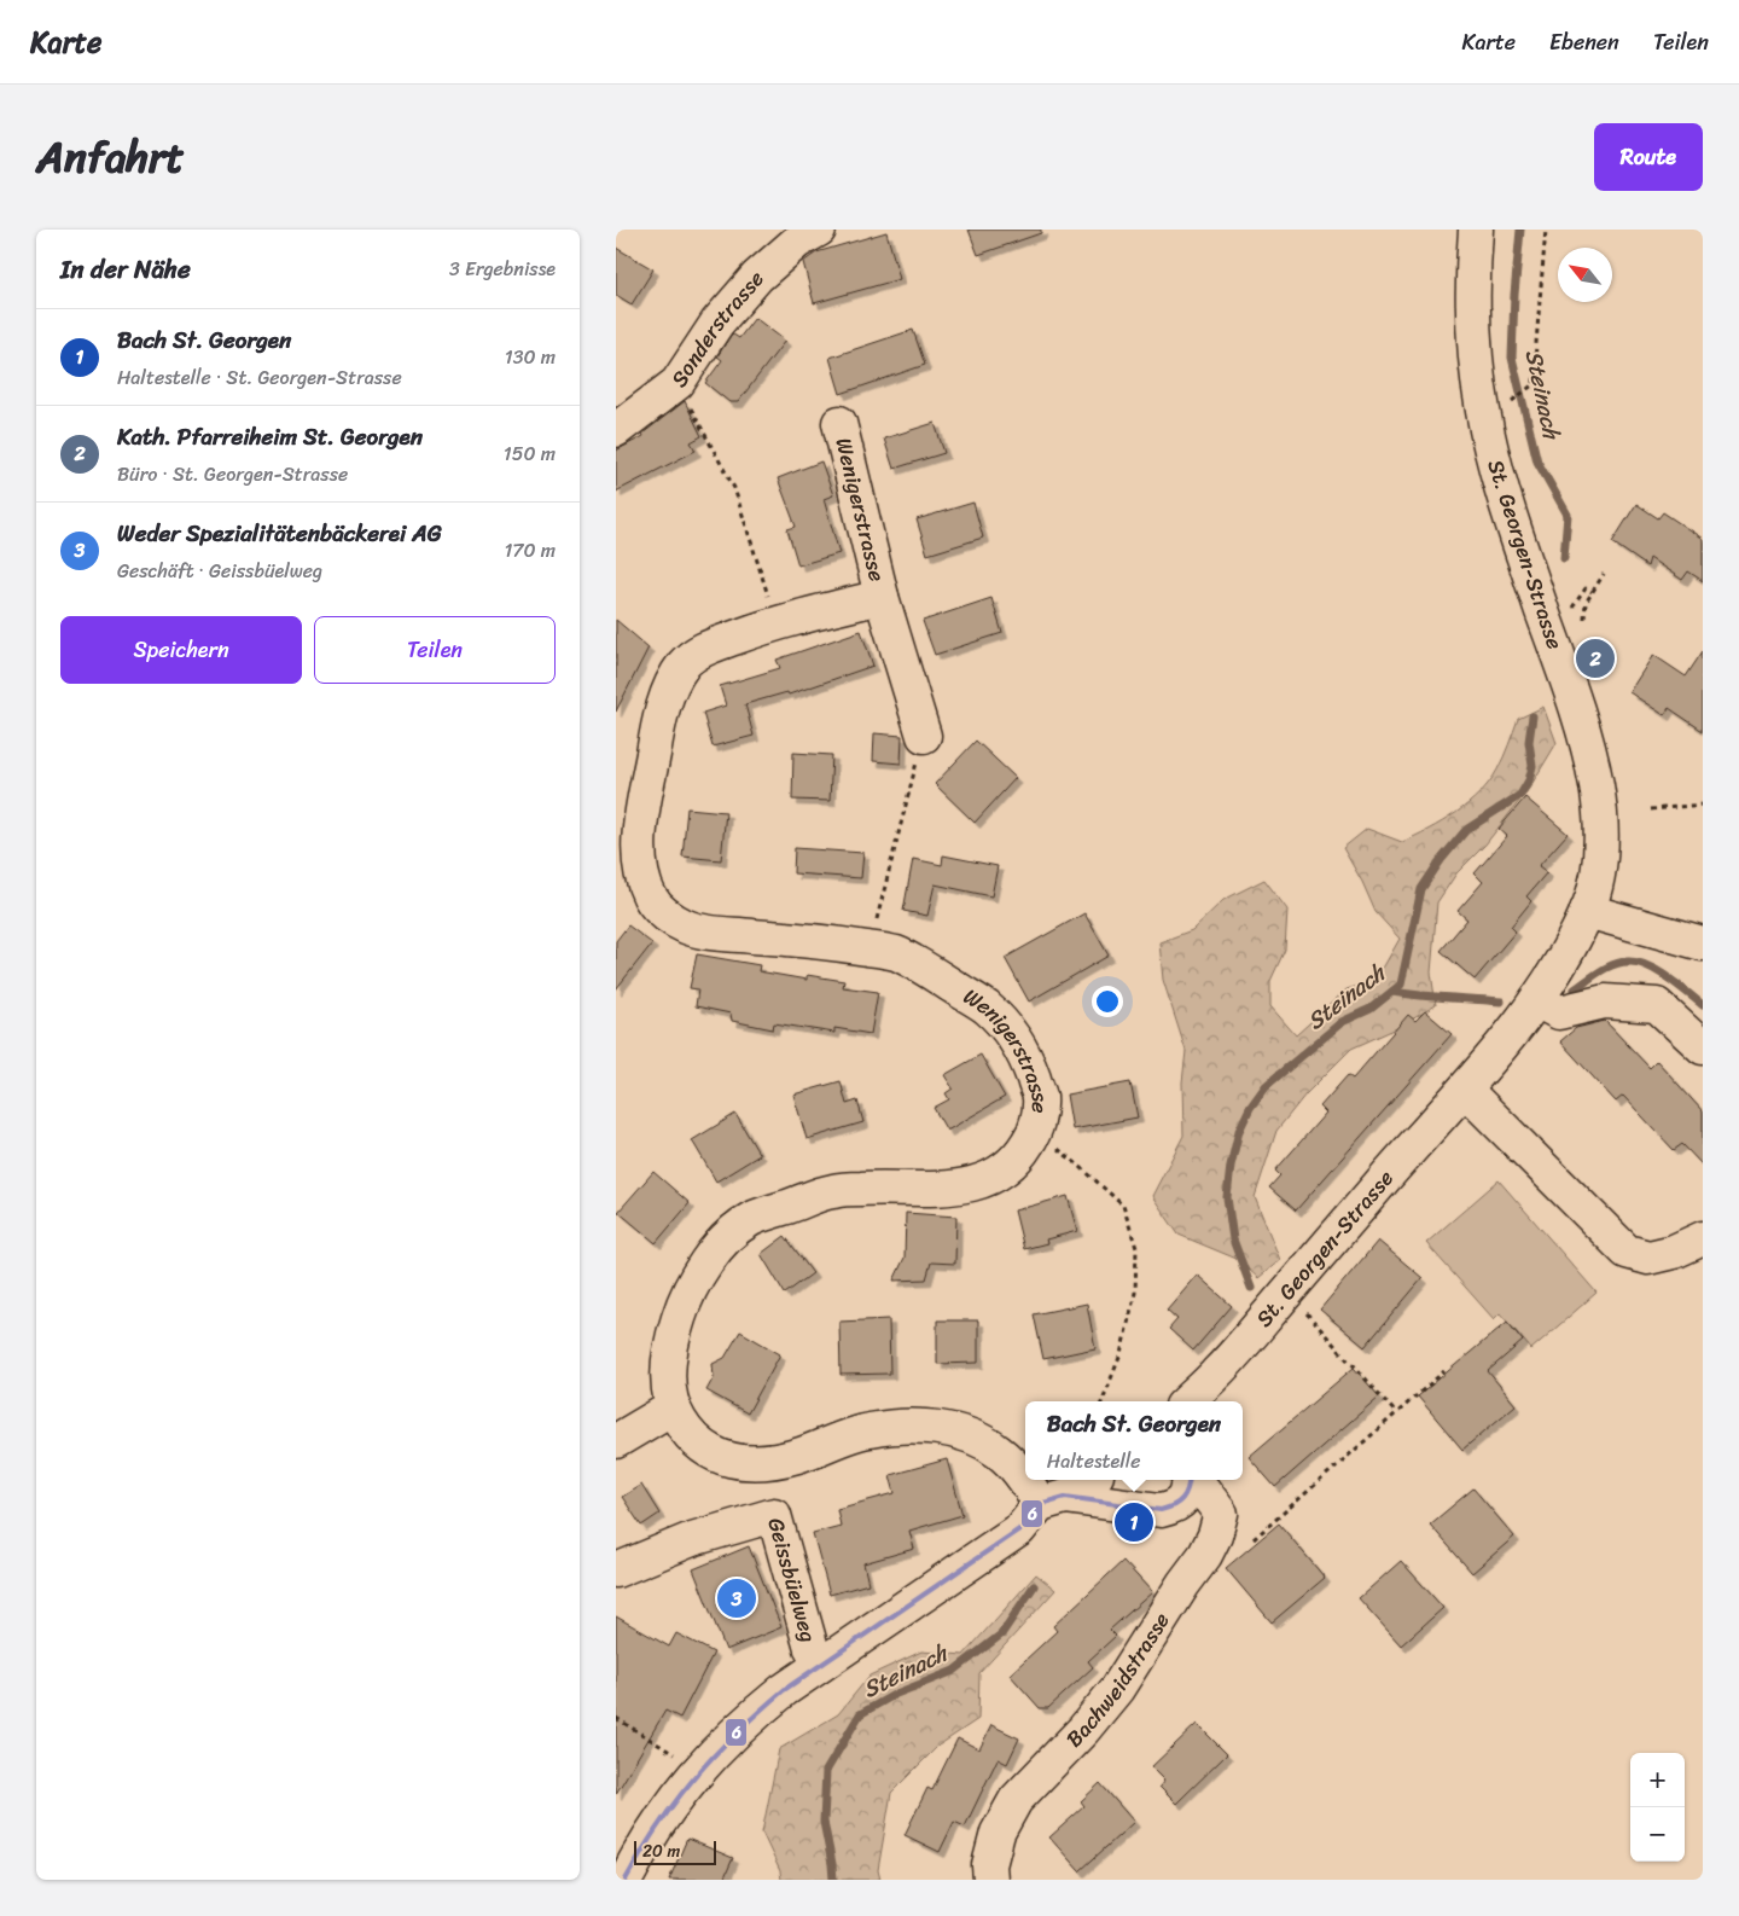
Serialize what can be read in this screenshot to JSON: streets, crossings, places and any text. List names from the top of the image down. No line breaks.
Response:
{"streets":{"street":["Sonderstrasse","Wenigerstrasse","St. Georgen-Strasse","Geissbüelweg","Bachweidstrasse"]},"water":["Steinach"],"lines":["transit line 6"],"scale_bar":"20 m","north":"top left","page":{"header":"Karte","nav":["Karte","Ebenen","Teilen"],"title":"Anfahrt","buttons":["Route",["Speichern","Teilen"]],"heading":["In der Nähe","3 Ergebnisse"],"list":[{"mark":"1","name":"Bach St. Georgen","note":"Haltestelle · St. Georgen-Strasse","value":"130 m"},{"mark":"2","name":"Kath. Pfarreiheim St. Georgen","note":"Büro · St. Georgen-Strasse","value":"150 m"},{"mark":"3","name":"Weder Spezialitätenbäckerei AG","note":"Geschäft · Geissbüelweg","value":"170 m"}],"pins":["2","1","3"],"popup":["Bach St. Georgen","Haltestelle"],"map_buttons":["+","−"],"scale":"20 m"}}
